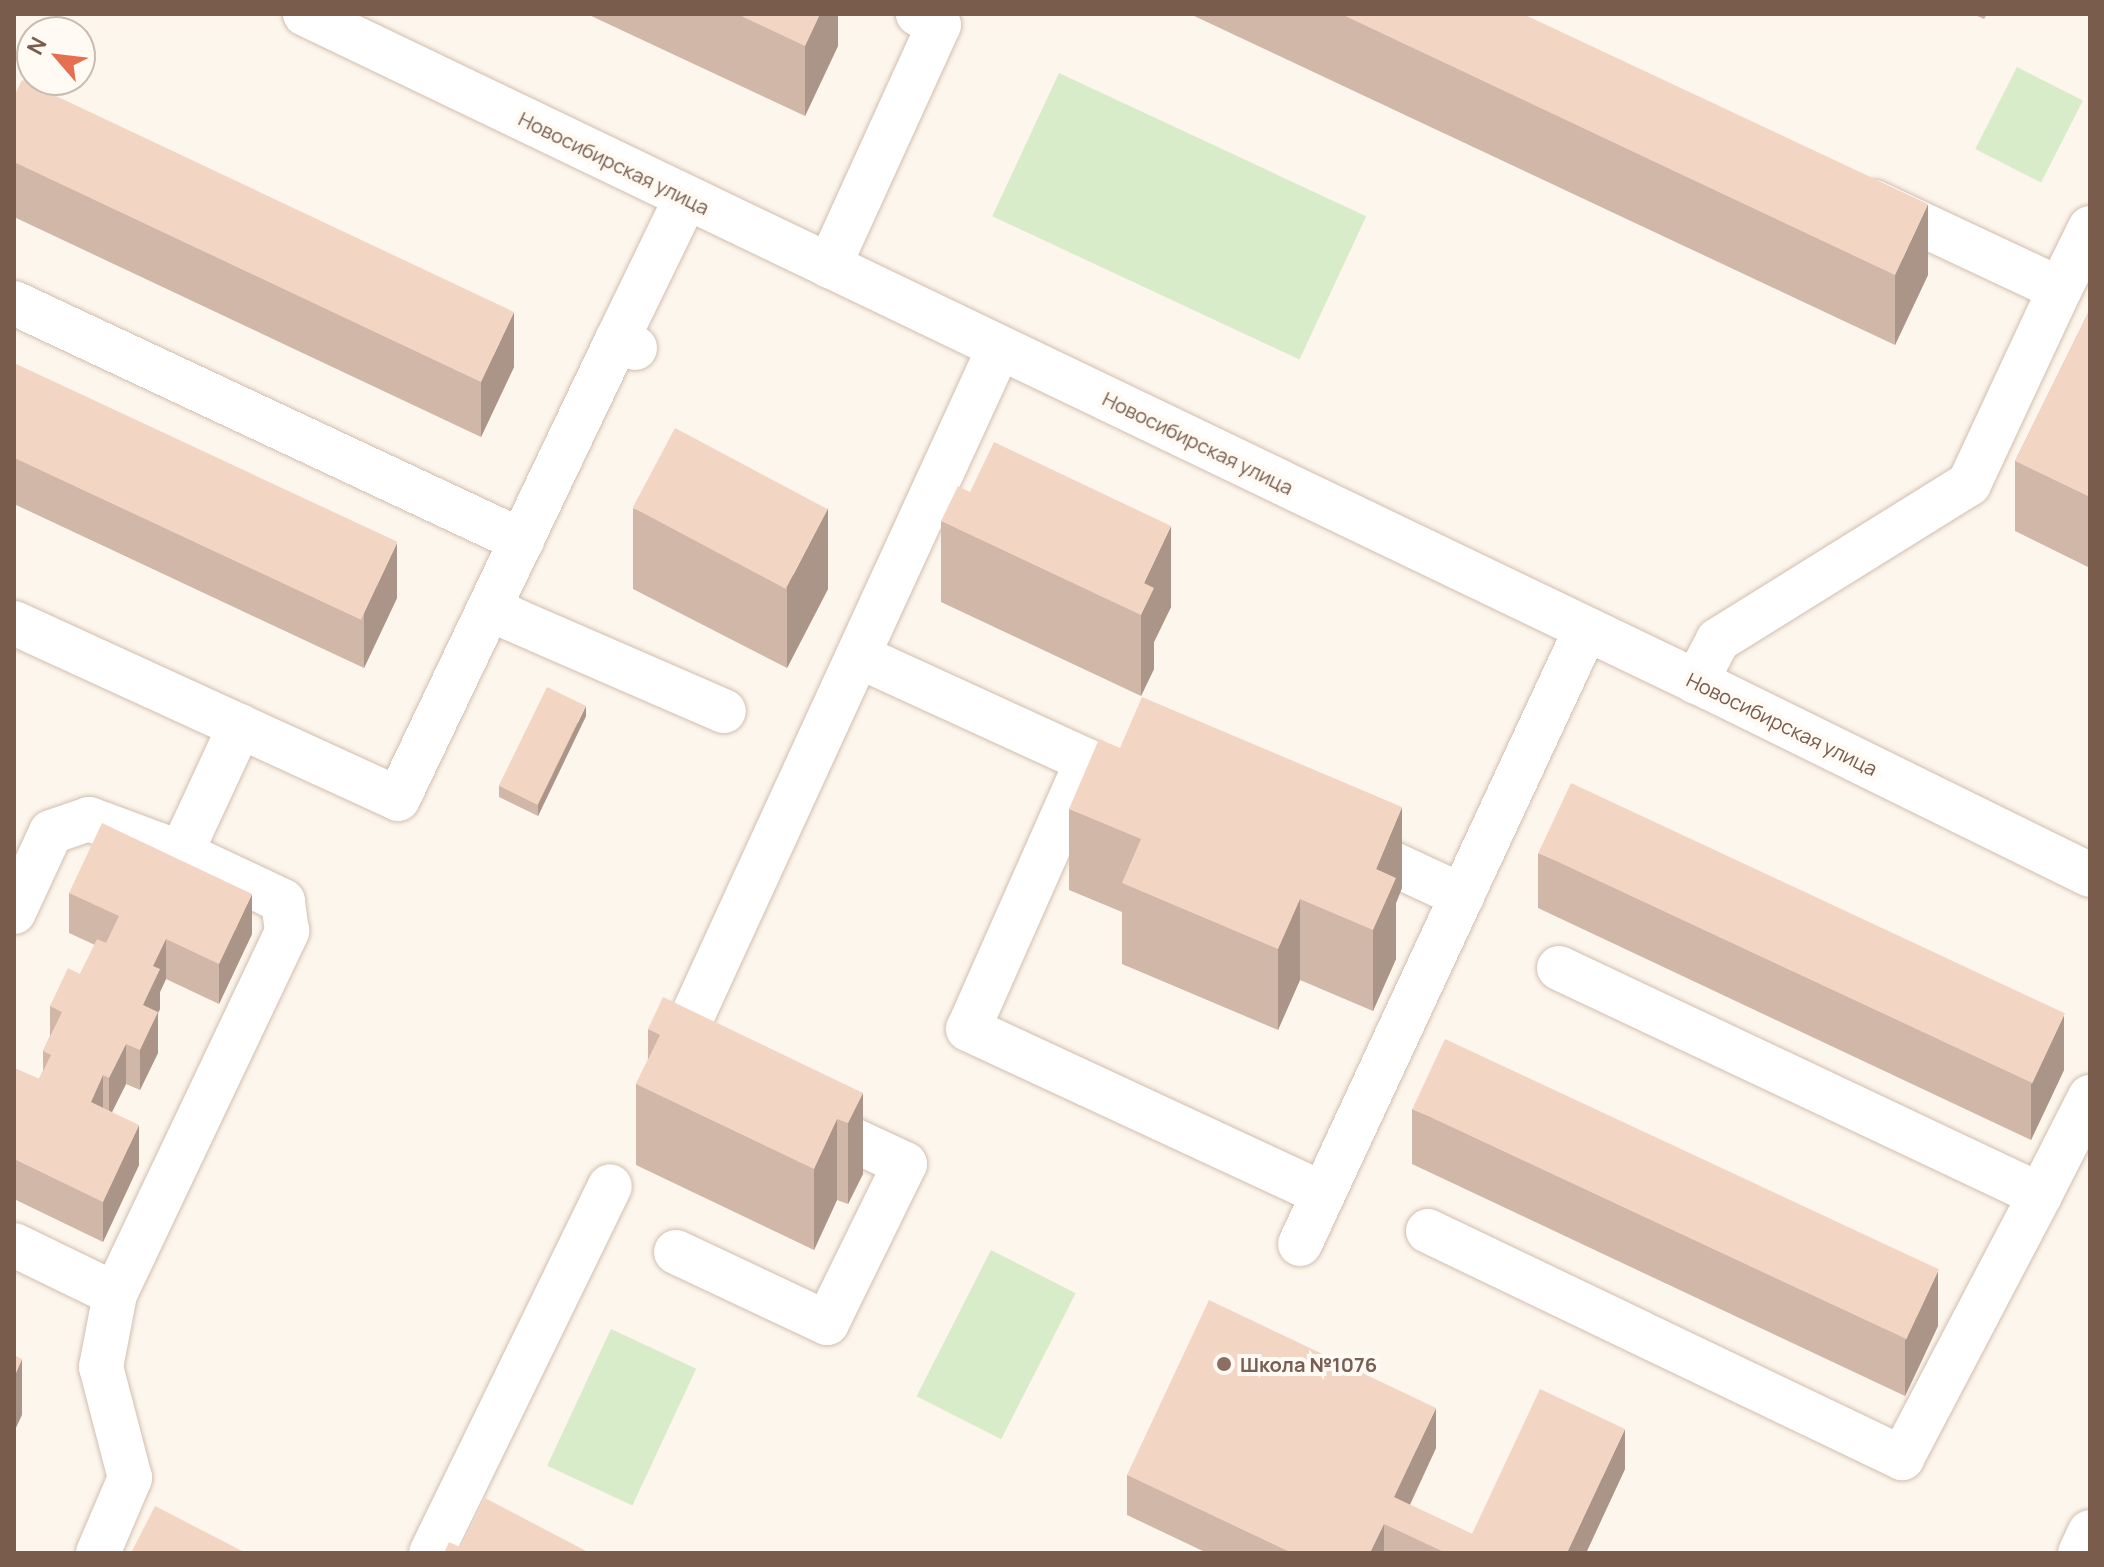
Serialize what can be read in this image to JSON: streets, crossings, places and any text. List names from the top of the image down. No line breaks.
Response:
{"streets":{"street":["Новосибирская улица"]},"places":["Школа №1076"],"north":"top left"}
